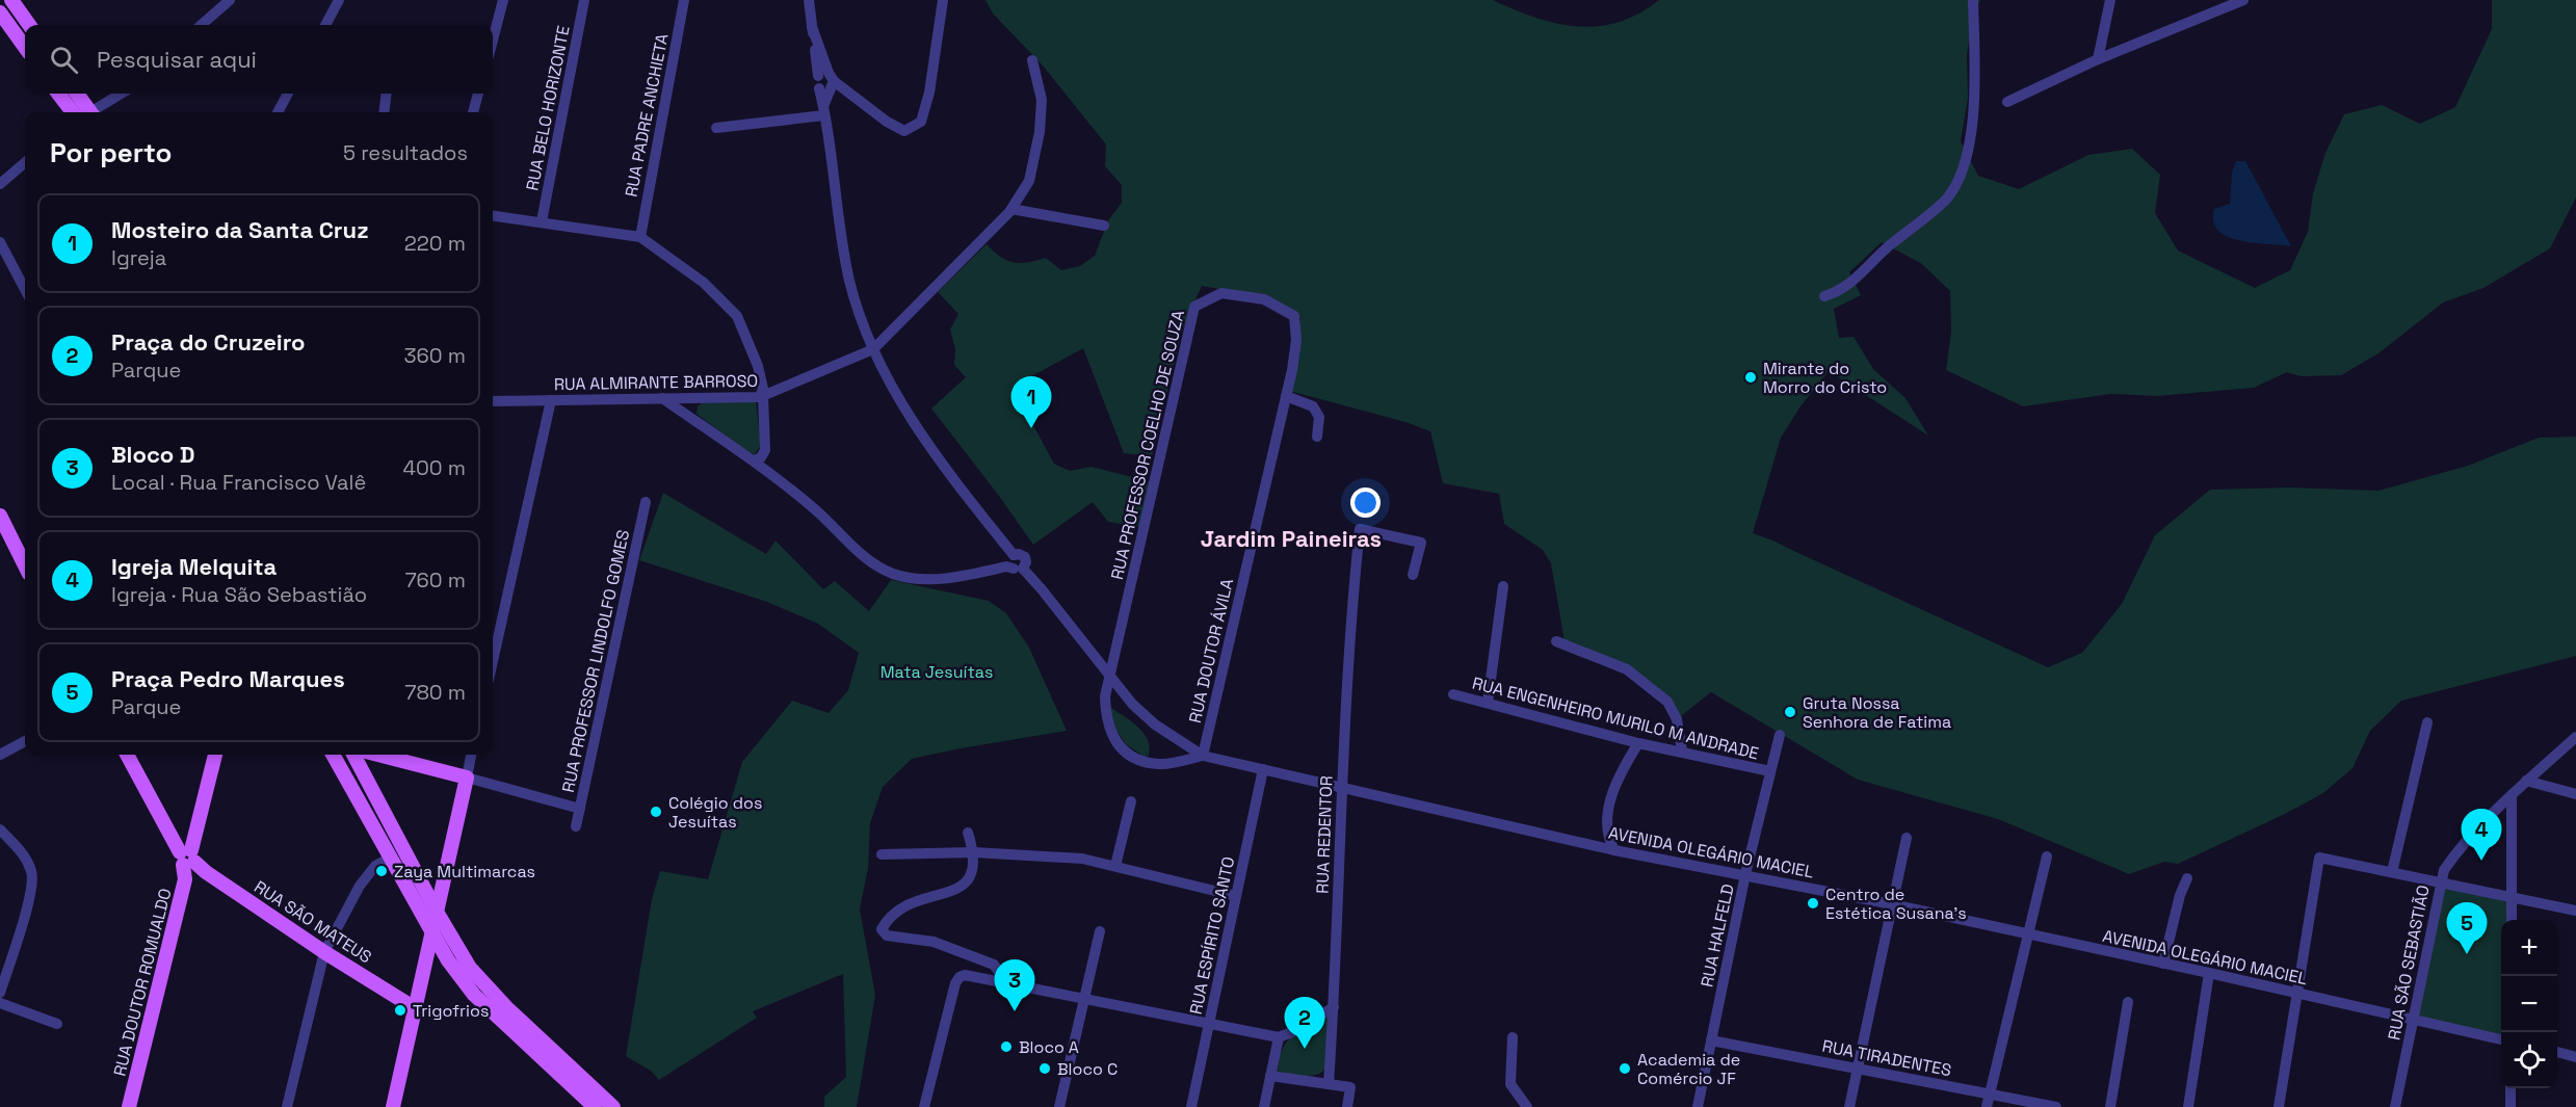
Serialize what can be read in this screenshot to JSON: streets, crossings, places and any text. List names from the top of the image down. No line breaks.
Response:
{"streets":{"main road":["RUA SÃO MATEUS","RUA DOUTOR ROMUALDO"],"street":["RUA BELO HORIZONTE","RUA PADRE ANCHIETA","RUA ALMIRANTE BARROSO","RUA PROFESSOR COELHO DE SOUZA","RUA DOUTOR ÁVILA","RUA PROFESSOR LINDOLFO GOMES","RUA ENGENHEIRO MURILO M ANDRADE","RUA REDENTOR","AVENIDA OLEGÁRIO MACIEL","RUA ESPÍRITO SANTO","RUA HALFELD","RUA SÃO SEBASTIÃO","RUA TIRADENTES"]},"crossings":[["RUA PROFESSOR COELHO DE SOUZA","RUA DOUTOR ÁVILA"],["RUA PROFESSOR COELHO DE SOUZA","AVENIDA OLEGÁRIO MACIEL"],["RUA DOUTOR ÁVILA","AVENIDA OLEGÁRIO MACIEL"],["RUA ENGENHEIRO MURILO M ANDRADE","RUA HALFELD"],["RUA REDENTOR","AVENIDA OLEGÁRIO MACIEL"],["AVENIDA OLEGÁRIO MACIEL","RUA ESPÍRITO SANTO"],["AVENIDA OLEGÁRIO MACIEL","RUA HALFELD"],["AVENIDA OLEGÁRIO MACIEL","RUA SÃO SEBASTIÃO"],["RUA SÃO MATEUS","RUA DOUTOR ROMUALDO"],["RUA HALFELD","RUA TIRADENTES"]],"districts":["Jardim Paineiras"],"parks":["Mata Jesuítas"],"places":["Mirante do Morro do Cristo","Gruta Nossa Senhora de Fatima","Colégio dos Jesuítas","Zaya Multimarcas","Centro de Estética Susana's","Trigofrios","Bloco A","Bloco C","Academia de Comércio JF"],"page":{"search":"Pesquisar aqui","heading":["Por perto","5 resultados"],"list":[{"mark":"1","name":"Mosteiro da Santa Cruz","note":"Igreja","value":"220 m"},{"mark":"2","name":"Praça do Cruzeiro","note":"Parque","value":"360 m"},{"mark":"3","name":"Bloco D","note":"Local · Rua Francisco Valê","value":"400 m"},{"mark":"4","name":"Igreja Melquita","note":"Igreja · Rua São Sebastião","value":"760 m"},{"mark":"5","name":"Praça Pedro Marques","note":"Parque","value":"780 m"}],"pins":["1","4","5","3","2"],"map_buttons":["+","−"]}}
